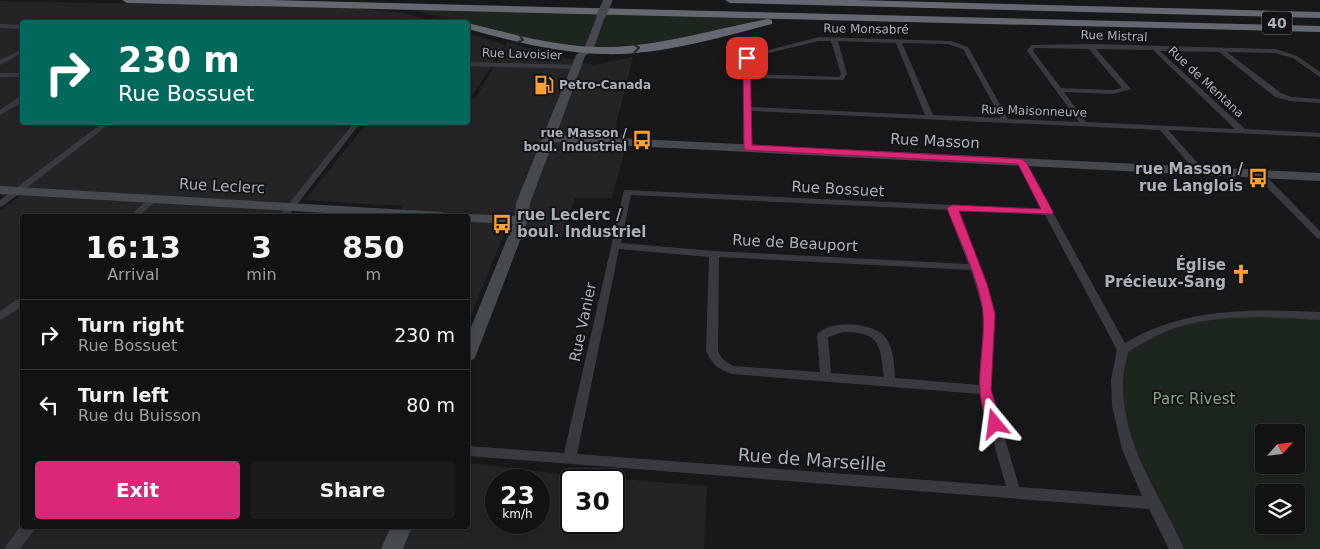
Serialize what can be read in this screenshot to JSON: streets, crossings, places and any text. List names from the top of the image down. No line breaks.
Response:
{"streets":{"highway":["40"],"street":["Rue Monsabré","Rue Mistral","Rue Lavoisier","Rue de Mentana","Rue Maisonneuve","Rue Masson","Rue Leclerc","Rue Bossuet","Rue de Beauport","Rue Vanier","Rue de Marseille"]},"crossings":[["Rue Monsabré","Rue Maisonneuve"],["Rue Monsabré","Rue Masson"],["Rue Mistral","Rue de Mentana"],["Rue Mistral","Rue Maisonneuve"],["Rue de Mentana","Rue Maisonneuve"],["Rue Bossuet","Rue Vanier"],["Rue de Beauport","Rue Vanier"],["Rue Vanier","Rue de Marseille"]],"parks":["Parc Rivest"],"places":{"fuel station":["Petro-Canada"],"bus stop":["rue Masson / boul. Industriel","rue Masson / rue Langlois","rue Leclerc / boul. Industriel"],"church":["Église Précieux-Sang"]},"north":"top right","page":{"turn":["230 m","Rue Bossuet"],"eta":["16:13","Arrival","3","min","850","m"],"list":[{"name":"Turn right","note":"Rue Bossuet","value":"230 m"},{"name":"Turn left","note":"Rue du Buisson","value":"80 m"}],"buttons":["Exit","Share"],"speed":"23 km/h","limit":"30"}}
